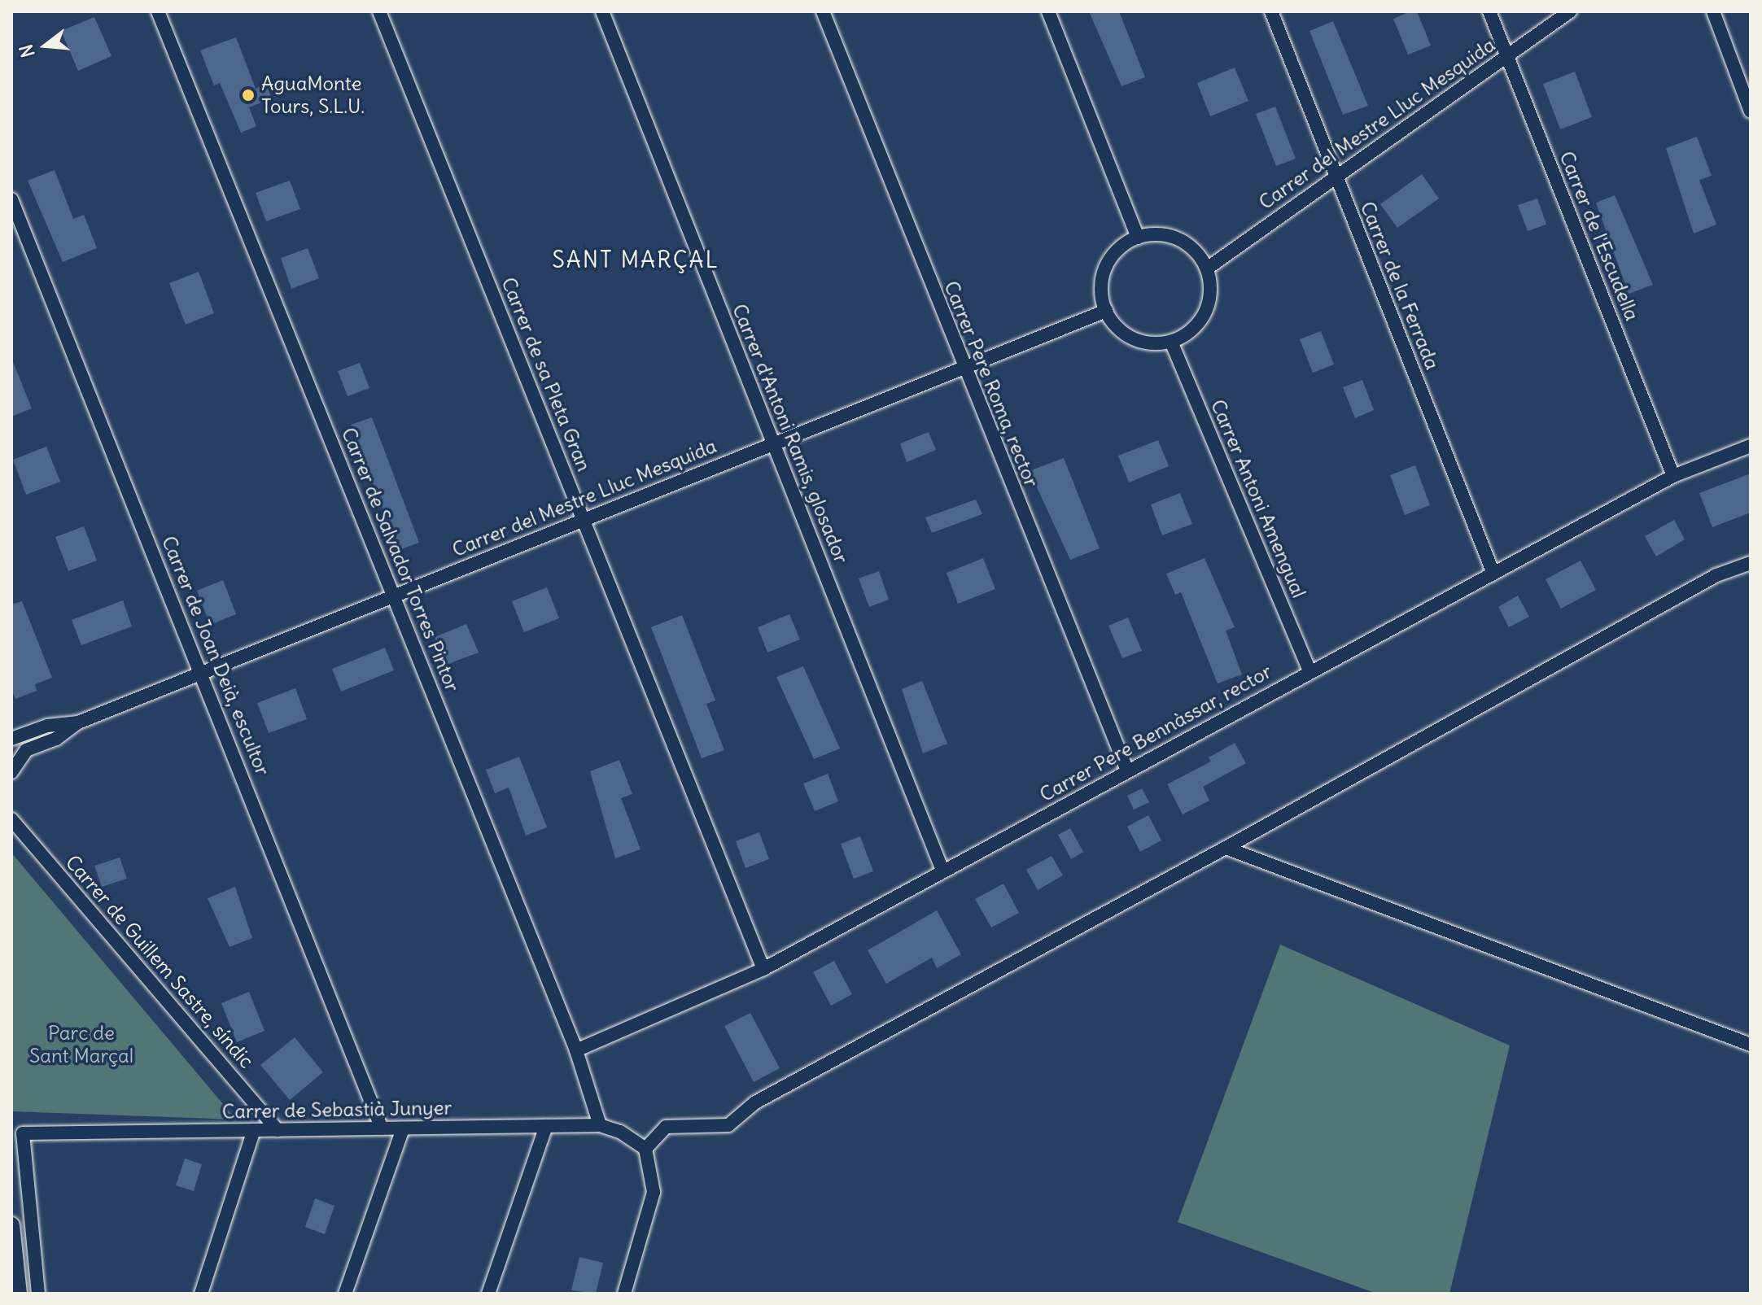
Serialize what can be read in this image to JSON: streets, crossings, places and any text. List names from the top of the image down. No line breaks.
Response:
{"streets":{"street":["Carrer del Mestre Lluc Mesquida","Carrer de l'Escudella","Carrer de la Ferrada","Carrer de sa Pleta Gran","Carrer Pere Roma, rector","Carrer d'Antoni Ramis, glosador","Carrer Antoni Amengual","Carrer de Salvador Torres Pintor","Carrer de Joan Deià, escultor","Carrer Pere Bennàssar, rector","Carrer de Guillem Sastre, síndic","Carrer de Sebastià Junyer"]},"crossings":[["Carrer del Mestre Lluc Mesquida","Carrer de l'Escudella"],["Carrer del Mestre Lluc Mesquida","Carrer de la Ferrada"],["Carrer del Mestre Lluc Mesquida","Carrer de sa Pleta Gran"],["Carrer del Mestre Lluc Mesquida","Carrer Pere Roma, rector"],["Carrer del Mestre Lluc Mesquida","Carrer d'Antoni Ramis, glosador"],["Carrer del Mestre Lluc Mesquida","Carrer Antoni Amengual"],["Carrer del Mestre Lluc Mesquida","Carrer de Salvador Torres Pintor"],["Carrer del Mestre Lluc Mesquida","Carrer de Joan Deià, escultor"],["Carrer de l'Escudella","Carrer Pere Bennàssar, rector"],["Carrer de la Ferrada","Carrer Pere Bennàssar, rector"],["Carrer de sa Pleta Gran","Carrer Pere Bennàssar, rector"],["Carrer Pere Roma, rector","Carrer Pere Bennàssar, rector"],["Carrer d'Antoni Ramis, glosador","Carrer Pere Bennàssar, rector"],["Carrer Antoni Amengual","Carrer Pere Bennàssar, rector"],["Carrer de Salvador Torres Pintor","Carrer Pere Bennàssar, rector"],["Carrer de Salvador Torres Pintor","Carrer de Sebastià Junyer"],["Carrer de Joan Deià, escultor","Carrer de Sebastià Junyer"],["Carrer de Guillem Sastre, síndic","Carrer de Sebastià Junyer"]],"districts":["SANT MARÇAL"],"parks":["Parc de Sant Marçal"],"places":["AguaMonte Tours, S.L.U."],"north":"left"}
